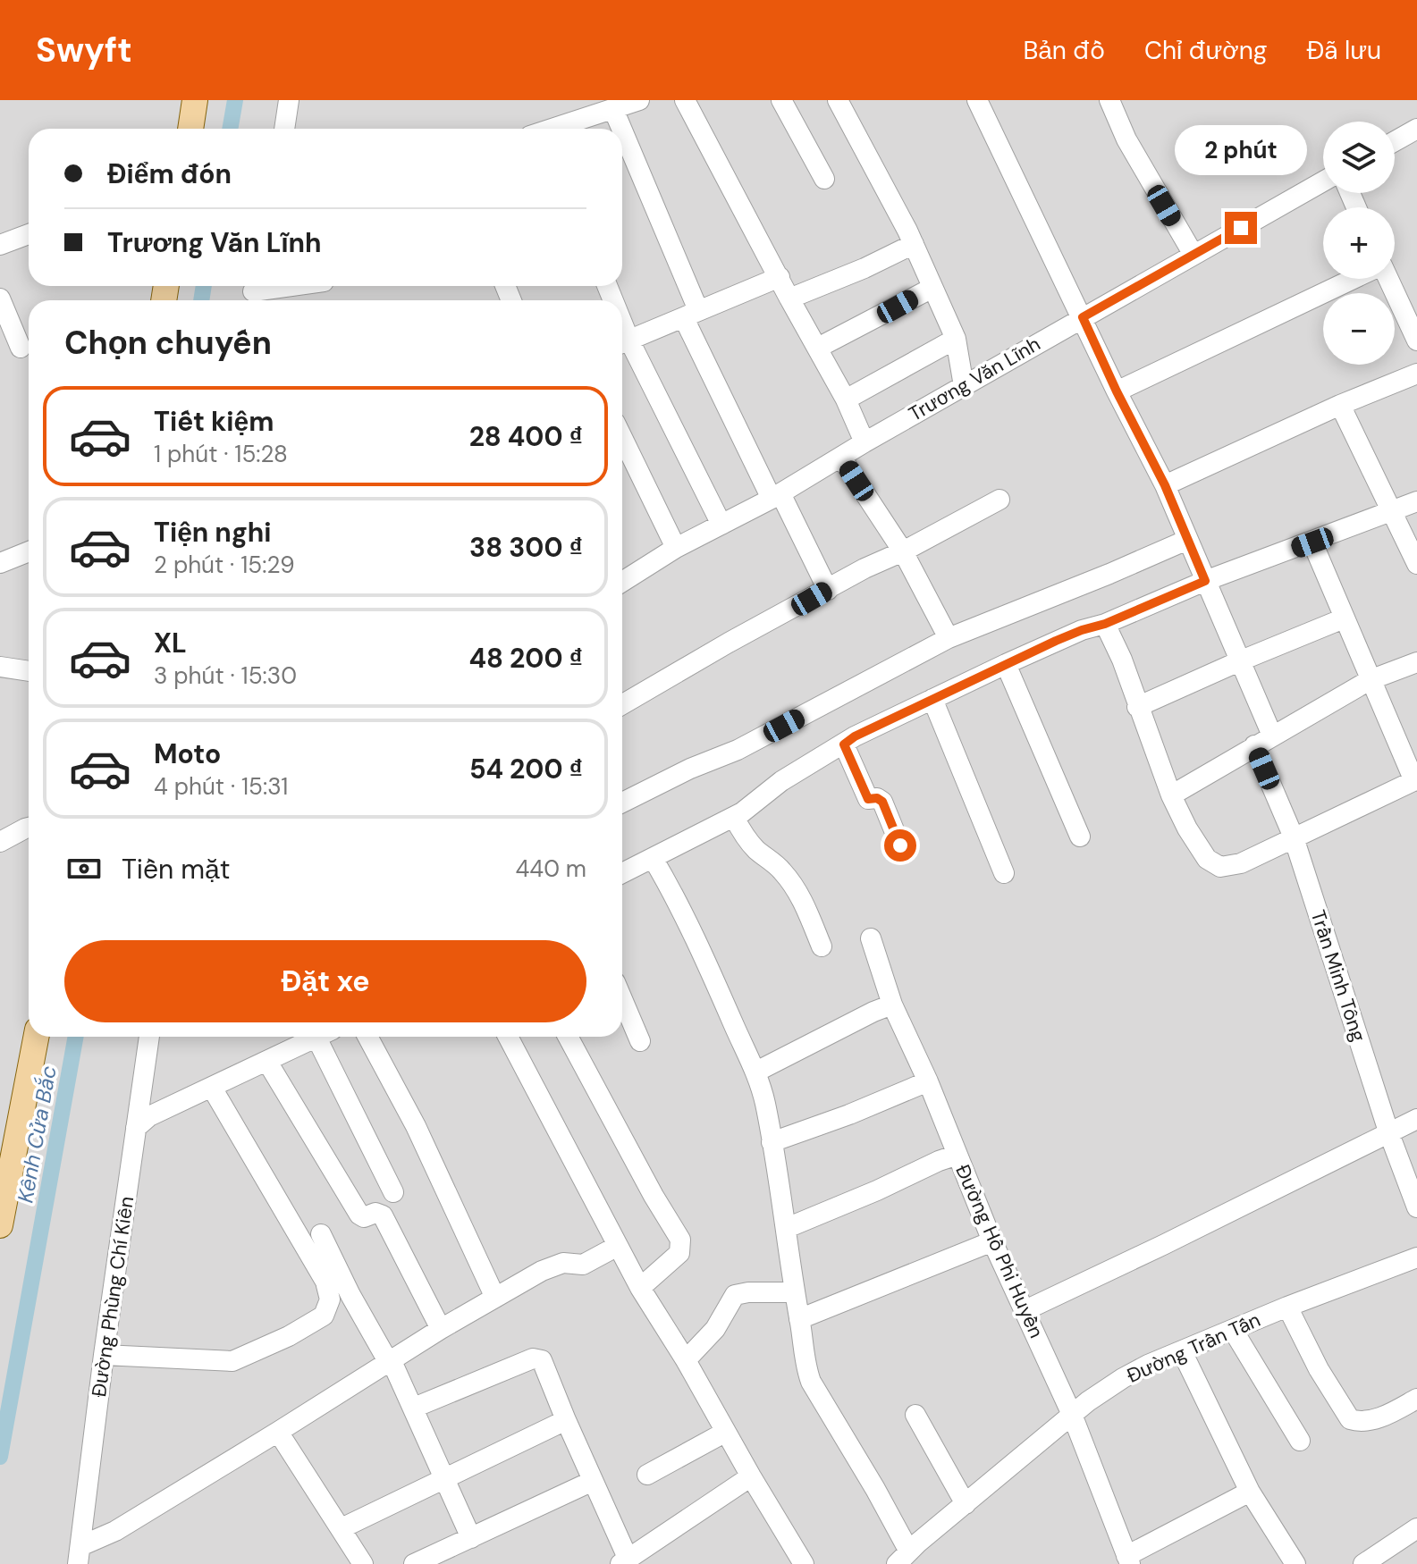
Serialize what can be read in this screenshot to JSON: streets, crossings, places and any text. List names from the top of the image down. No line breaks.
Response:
{"streets":{"street":["Trương Văn Lĩnh","Trần Minh Tông","Đường Hồ Phi Huyền","Đường Phùng Chí Kiên","Đường Trần Tấn"]},"crossings":[["Đường Hồ Phi Huyền","Đường Trần Tấn"]],"water":["Kênh Cửa Bắc"],"page":{"header":"Swyft","nav":["Bản đồ","Chỉ đường","Đã lưu"],"map_buttons":["+","−"],"bubble":"2 phút","banner":["Điểm đón","Trương Văn Lĩnh"],"heading":"Chọn chuyến","list":[{"name":"Tiết kiệm","note":"1 phút · 15:28","value":"28 400 ₫"},{"name":"Tiện nghi","note":"2 phút · 15:29","value":"38 300 ₫"},{"name":"XL","note":"3 phút · 15:30","value":"48 200 ₫"},{"name":"Moto","note":"4 phút · 15:31","value":"54 200 ₫"}],"pay":["Tiền mặt","440 m"],"buttons":"Đặt xe"}}
